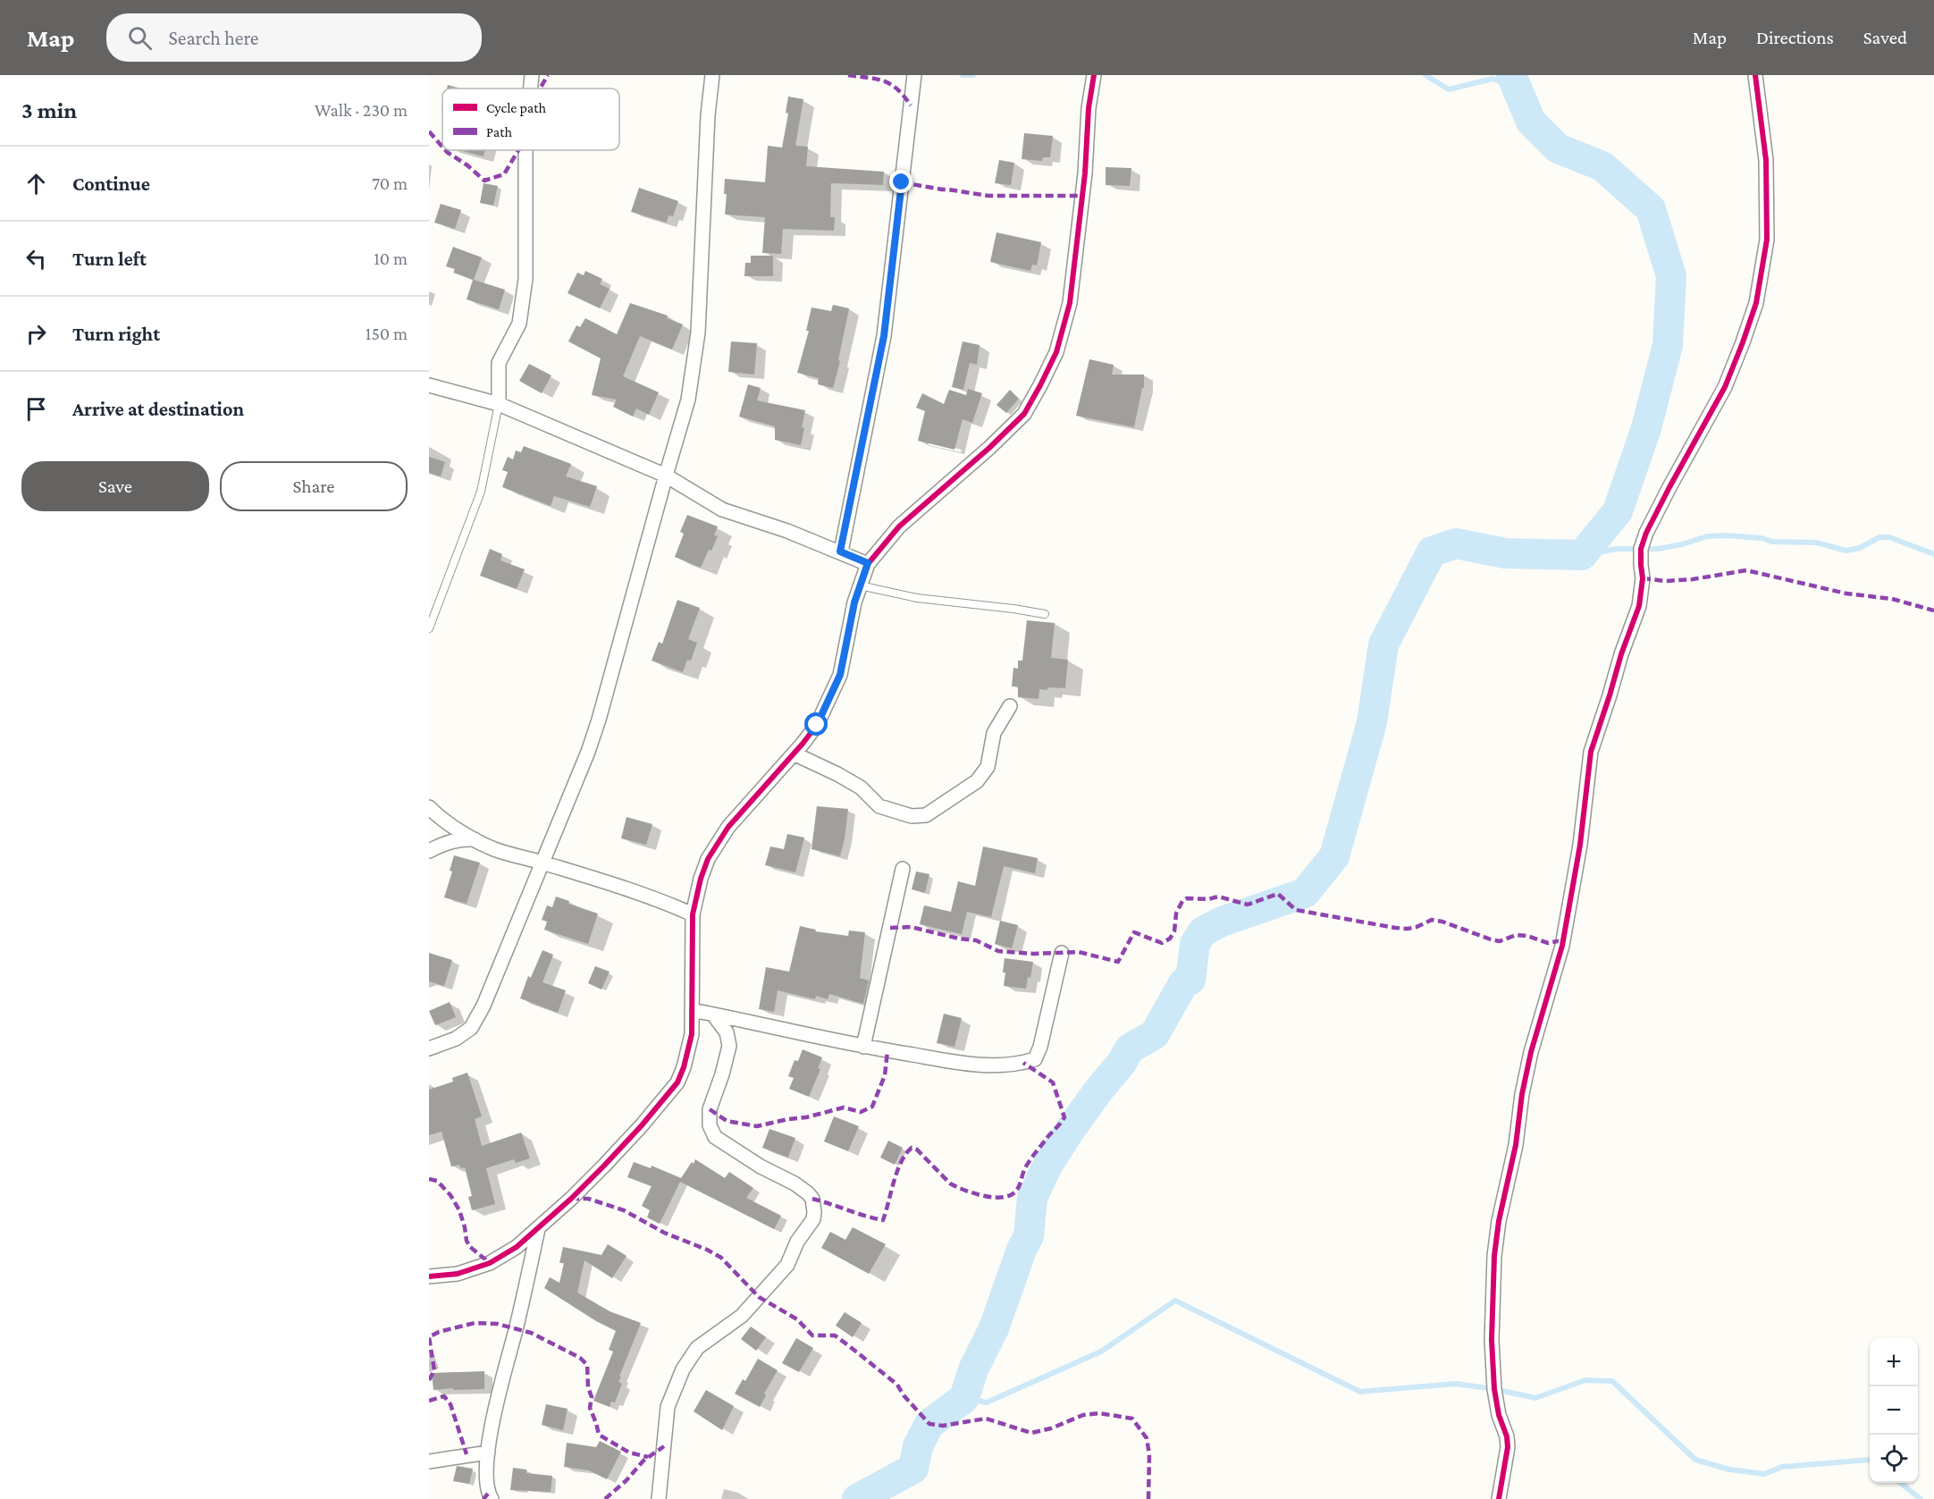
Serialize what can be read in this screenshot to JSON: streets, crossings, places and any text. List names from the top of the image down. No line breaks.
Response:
{"legend":["Cycle path","Path"],"page":{"header":"Map","search":"Search here","nav":["Map","Directions","Saved"],"heading":["3 min","Walk · 230 m"],"list":[["Continue","70 m"],["Turn left","10 m"],["Turn right","150 m"],"Arrive at destination"],"buttons":["Save","Share"],"map_buttons":["+","−"]}}
